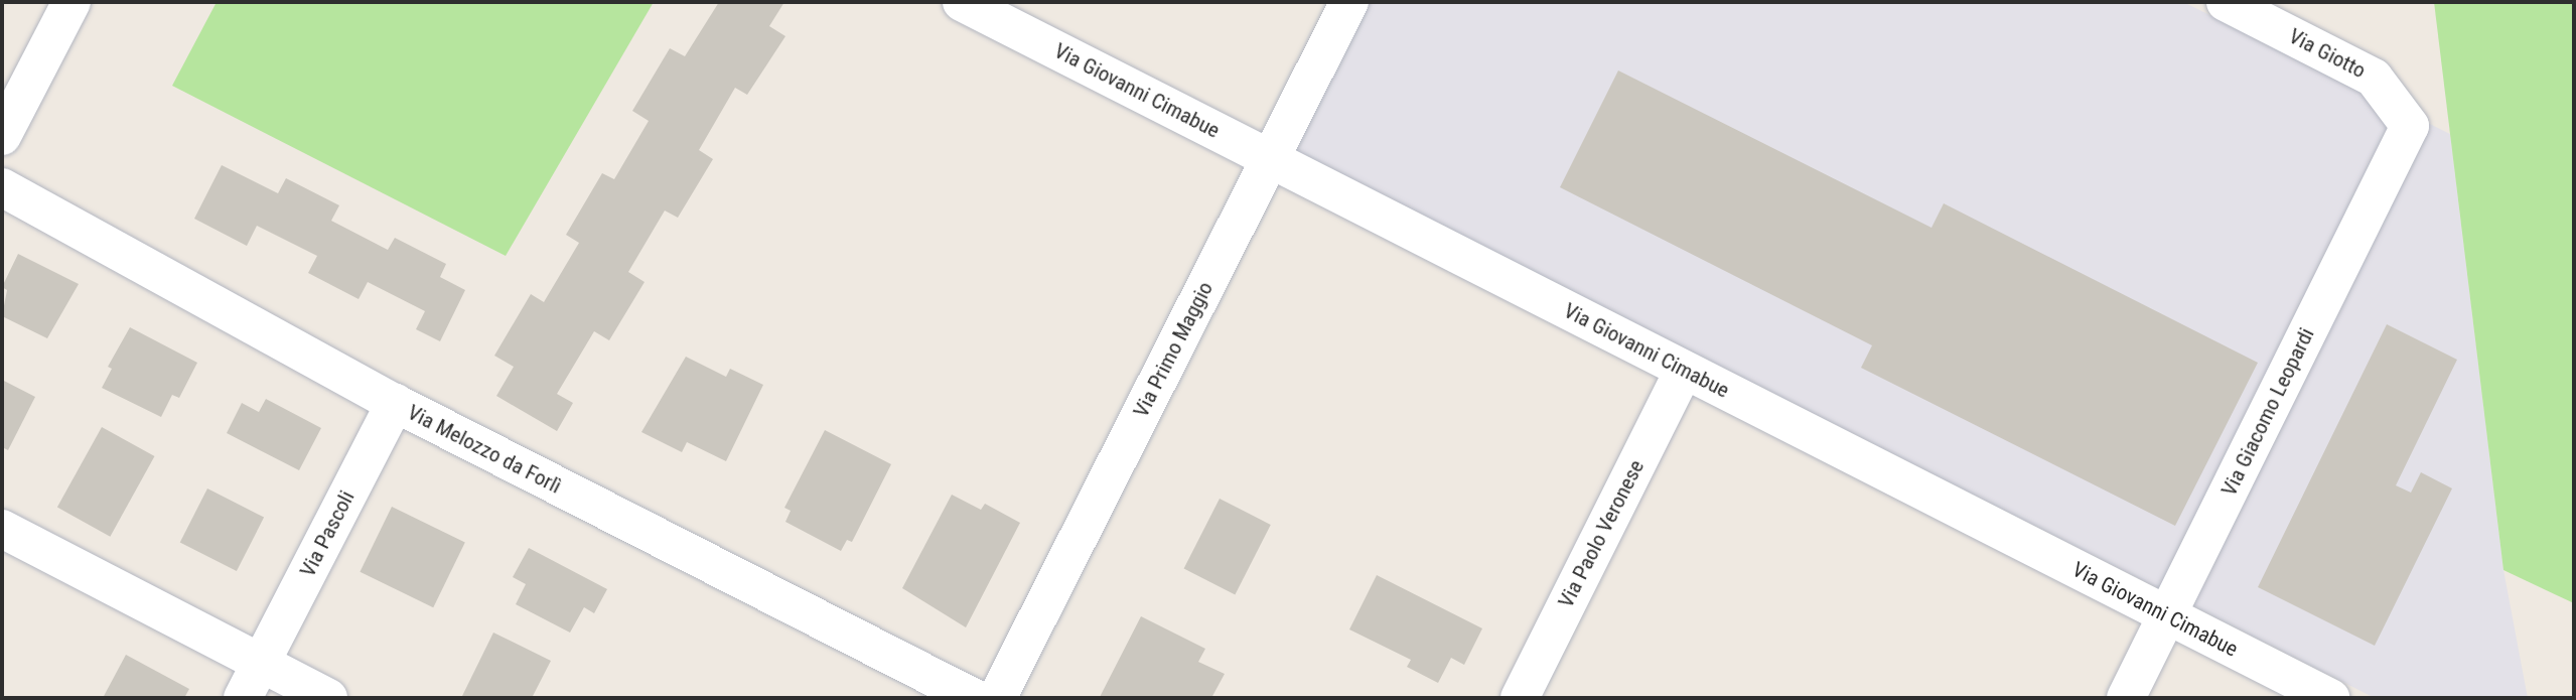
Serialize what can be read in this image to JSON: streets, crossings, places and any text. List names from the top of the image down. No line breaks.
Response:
{"streets":{"street":["Via Giotto","Via Giovanni Cimabue","Via Primo Maggio","Via Giacomo Leopardi","Via Melozzo da Forlì","Via Pascoli","Via Paolo Veronese"]},"crossings":[["Via Giotto","Via Giacomo Leopardi"],["Via Giovanni Cimabue","Via Primo Maggio"],["Via Giovanni Cimabue","Via Giacomo Leopardi"],["Via Giovanni Cimabue","Via Paolo Veronese"],["Via Melozzo da Forlì","Via Pascoli"]]}
